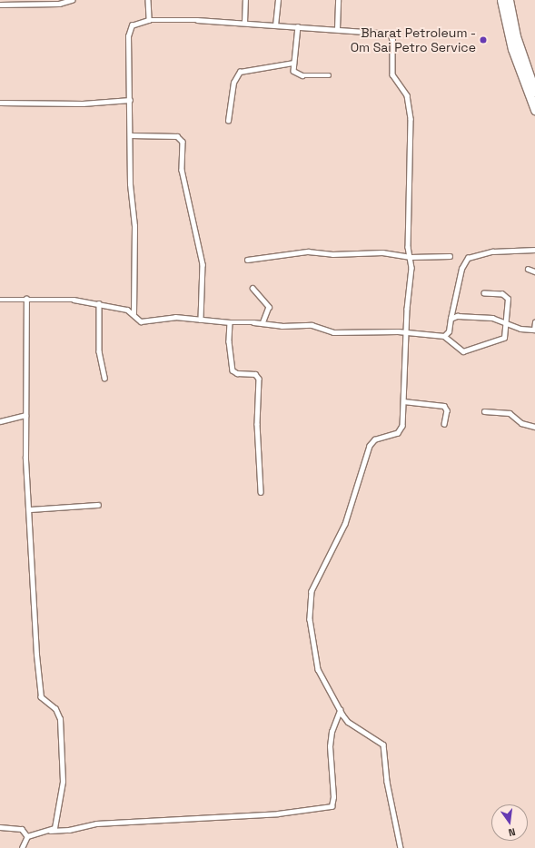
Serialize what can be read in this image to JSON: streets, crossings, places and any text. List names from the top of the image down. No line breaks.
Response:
{"places":["Bharat Petroleum - Om Sai Petro Service"],"north":"bottom"}
